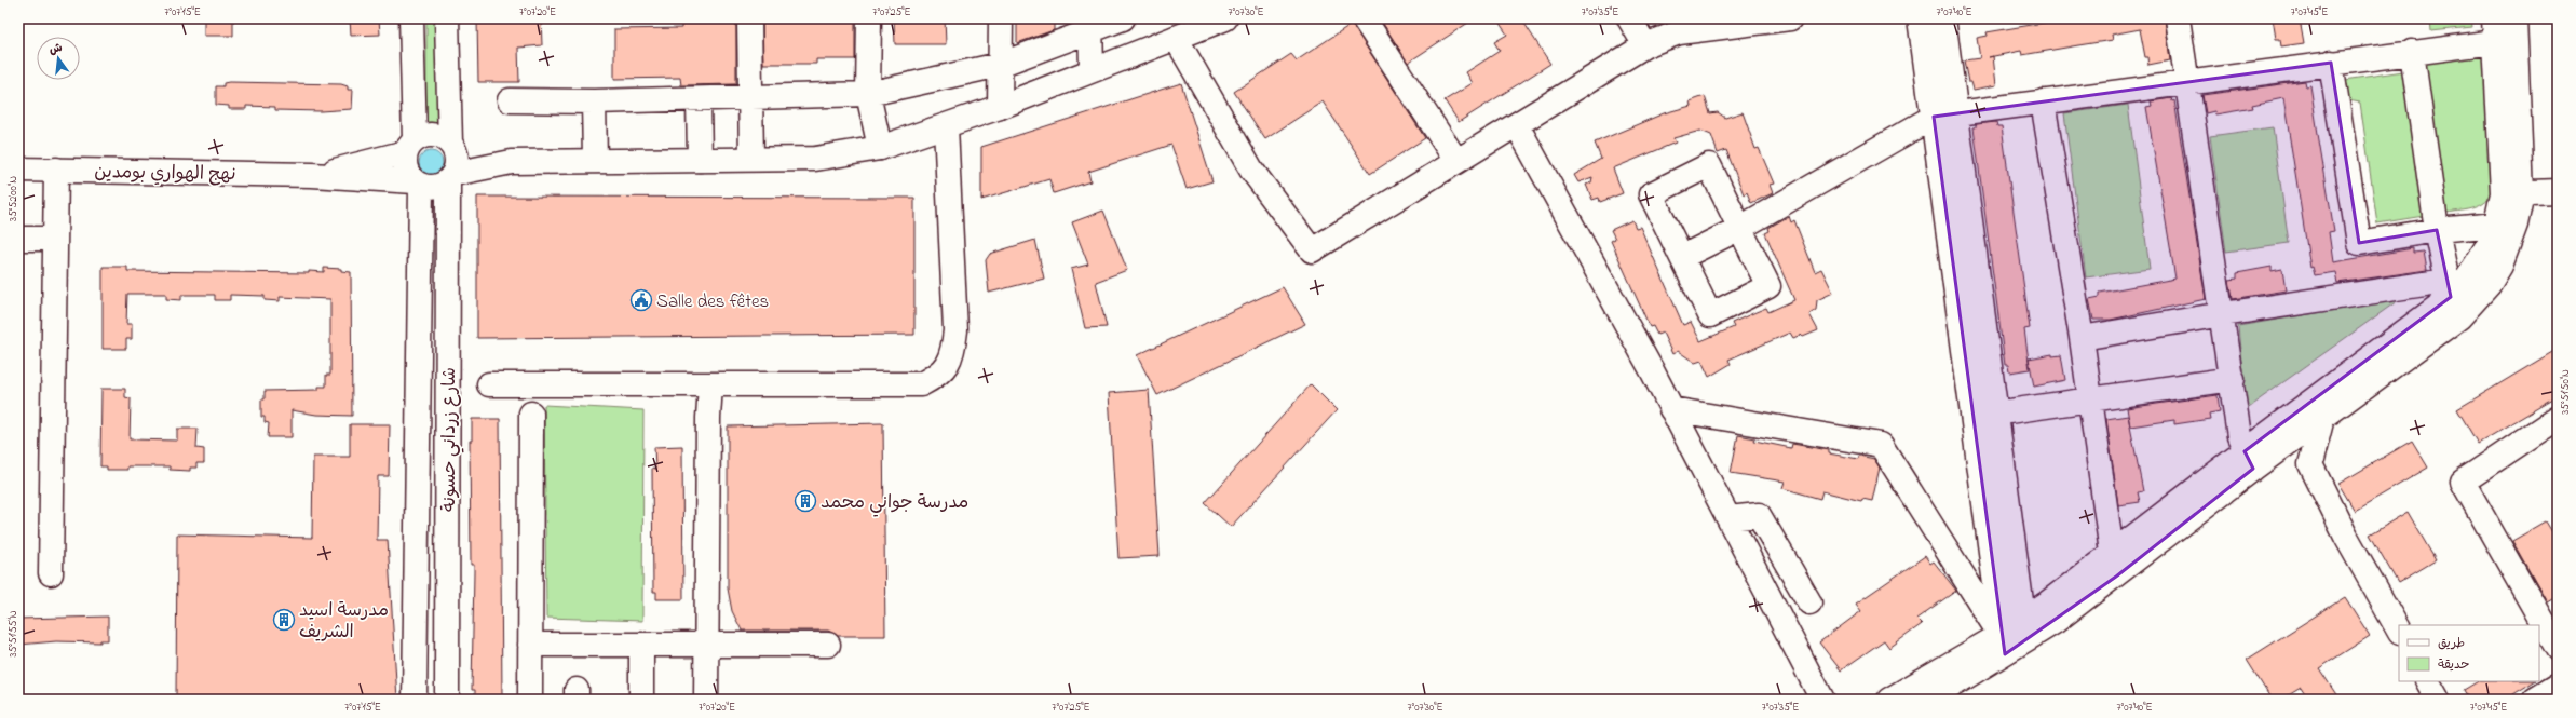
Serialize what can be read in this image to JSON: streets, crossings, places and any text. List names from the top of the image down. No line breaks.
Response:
{"streets":{"street":["نهج الهواري بومدين","شارع زرداني حسونة"]},"places":{"public building":["Salle des fêtes"],"building":["مدرسة جواني محمد","مدرسة اسيد الشريف"]},"legend":["طريق","حديقة"],"north":"top","coordinates":["7°07'15\"E","7°07'20\"E","7°07'25\"E","7°07'30\"E","7°07'35\"E","7°07'40\"E","7°07'45\"E","35°52'00\"N","35°51'50\"N","35°51'55\"N"]}
